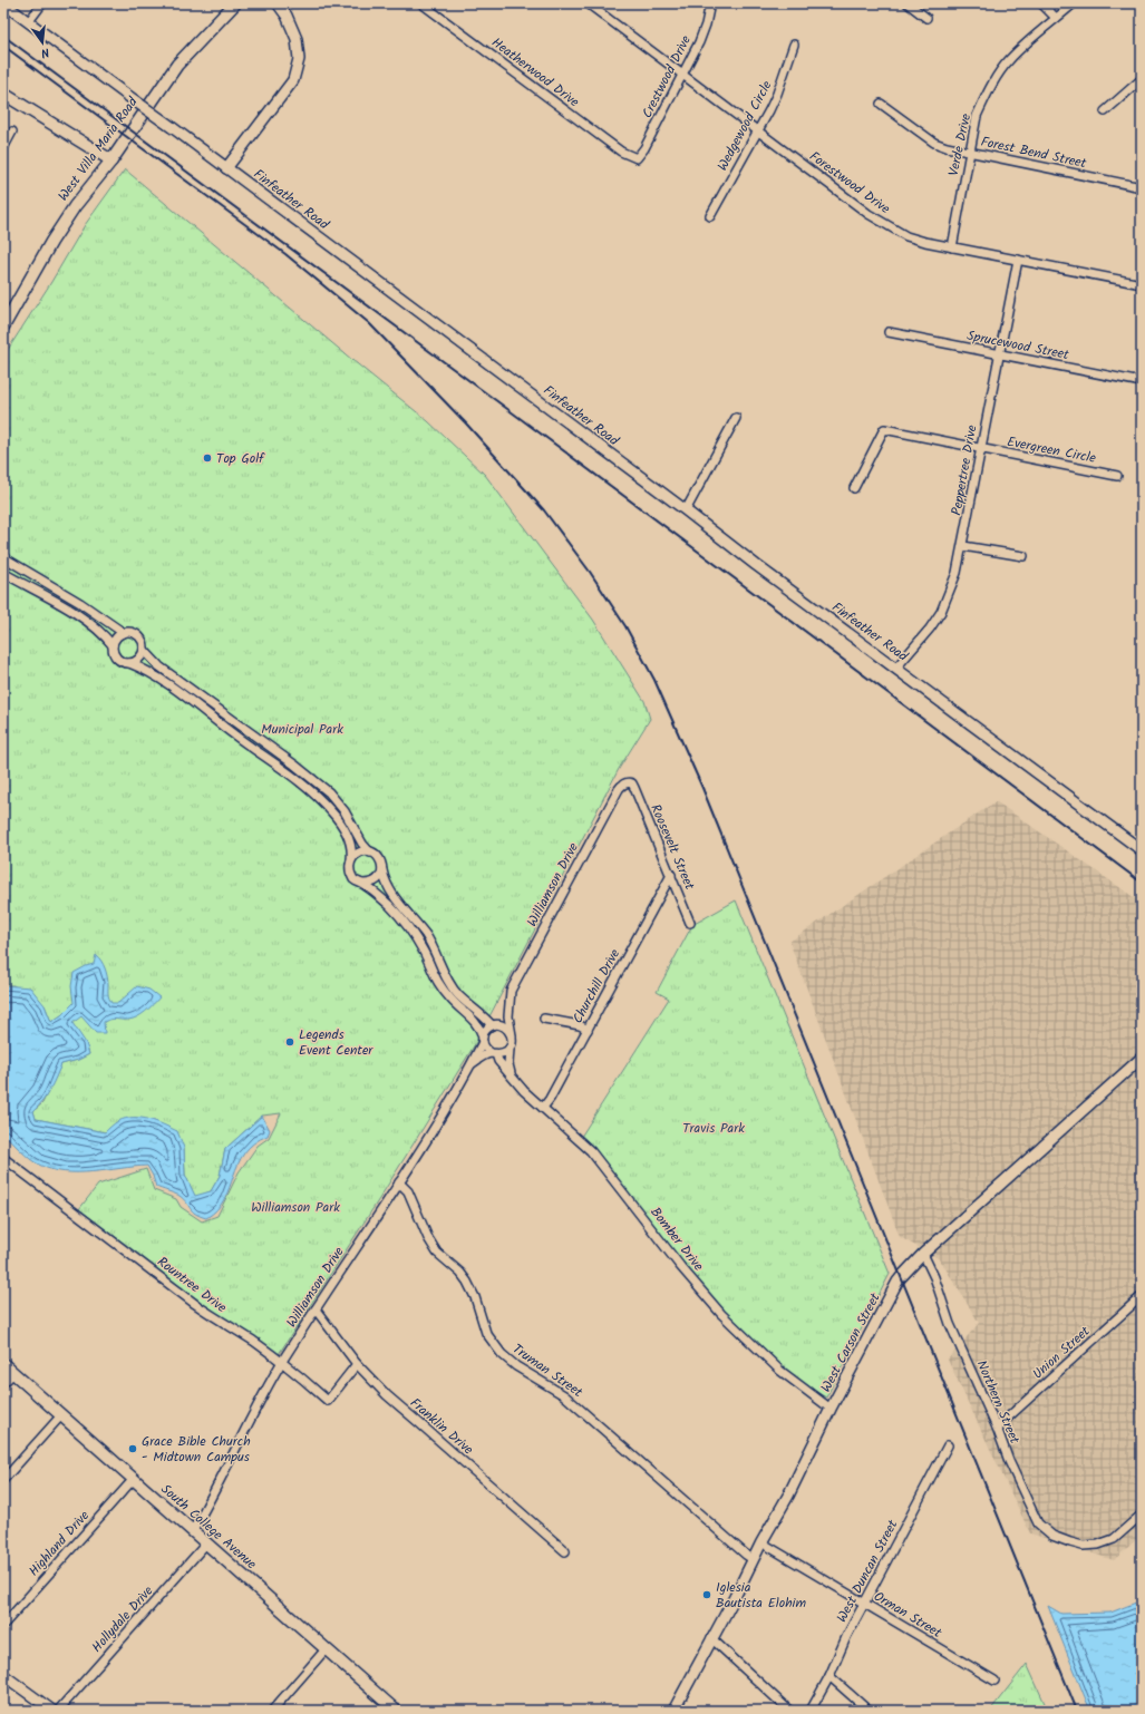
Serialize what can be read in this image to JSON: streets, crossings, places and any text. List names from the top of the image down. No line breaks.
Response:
{"streets":{"main road":["West Villa Maria Road","South College Avenue"],"street":["Heatherwood Drive","Crestwood Drive","Wedgewood Circle","Verde Drive","Forest Bend Street","Forestwood Drive","Finfeather Road","Sprucewood Street","Evergreen Circle","Peppertree Drive","Roosevelt Street","Williamson Drive","Churchill Drive","Bomber Drive","Rountree Drive","West Carson Street","Union Street","Truman Street","Northern Street","Franklin Drive","Highland Drive","West Duncan Street","Orman Street","Hollydale Drive"]},"crossings":[["Heatherwood Drive","Crestwood Drive"],["Crestwood Drive","Forestwood Drive"],["Wedgewood Circle","Forestwood Drive"],["Verde Drive","Forest Bend Street"],["Verde Drive","Forestwood Drive"],["Forestwood Drive","Peppertree Drive"],["Finfeather Road","Peppertree Drive"],["Sprucewood Street","Peppertree Drive"],["Evergreen Circle","Peppertree Drive"],["Roosevelt Street","Williamson Drive"],["Roosevelt Street","Churchill Drive"],["Williamson Drive","Bomber Drive"],["Williamson Drive","Rountree Drive"],["Williamson Drive","Truman Street"],["Williamson Drive","Franklin Drive"],["Williamson Drive","South College Avenue"],["Churchill Drive","Bomber Drive"],["Bomber Drive","West Carson Street"],["Rountree Drive","Franklin Drive"],["West Carson Street","Truman Street"],["West Carson Street","Northern Street"],["West Carson Street","Orman Street"],["Union Street","Northern Street"],["South College Avenue","Highland Drive"],["South College Avenue","Hollydale Drive"],["West Duncan Street","Orman Street"]],"parks":["Municipal Park","Travis Park","Williamson Park"],"places":["Top Golf","Legends Event Center","Grace Bible Church - Midtown Campus","Iglesia Bautista Elohim"],"north":"bottom"}
